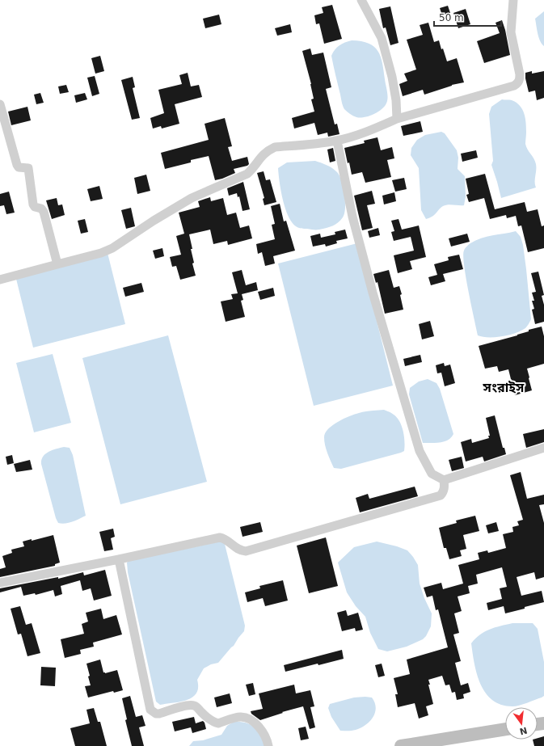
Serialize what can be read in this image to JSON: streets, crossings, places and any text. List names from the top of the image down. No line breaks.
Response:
{"districts":["সংরাইস"],"scale_bar":"50 m","north":"bottom"}
